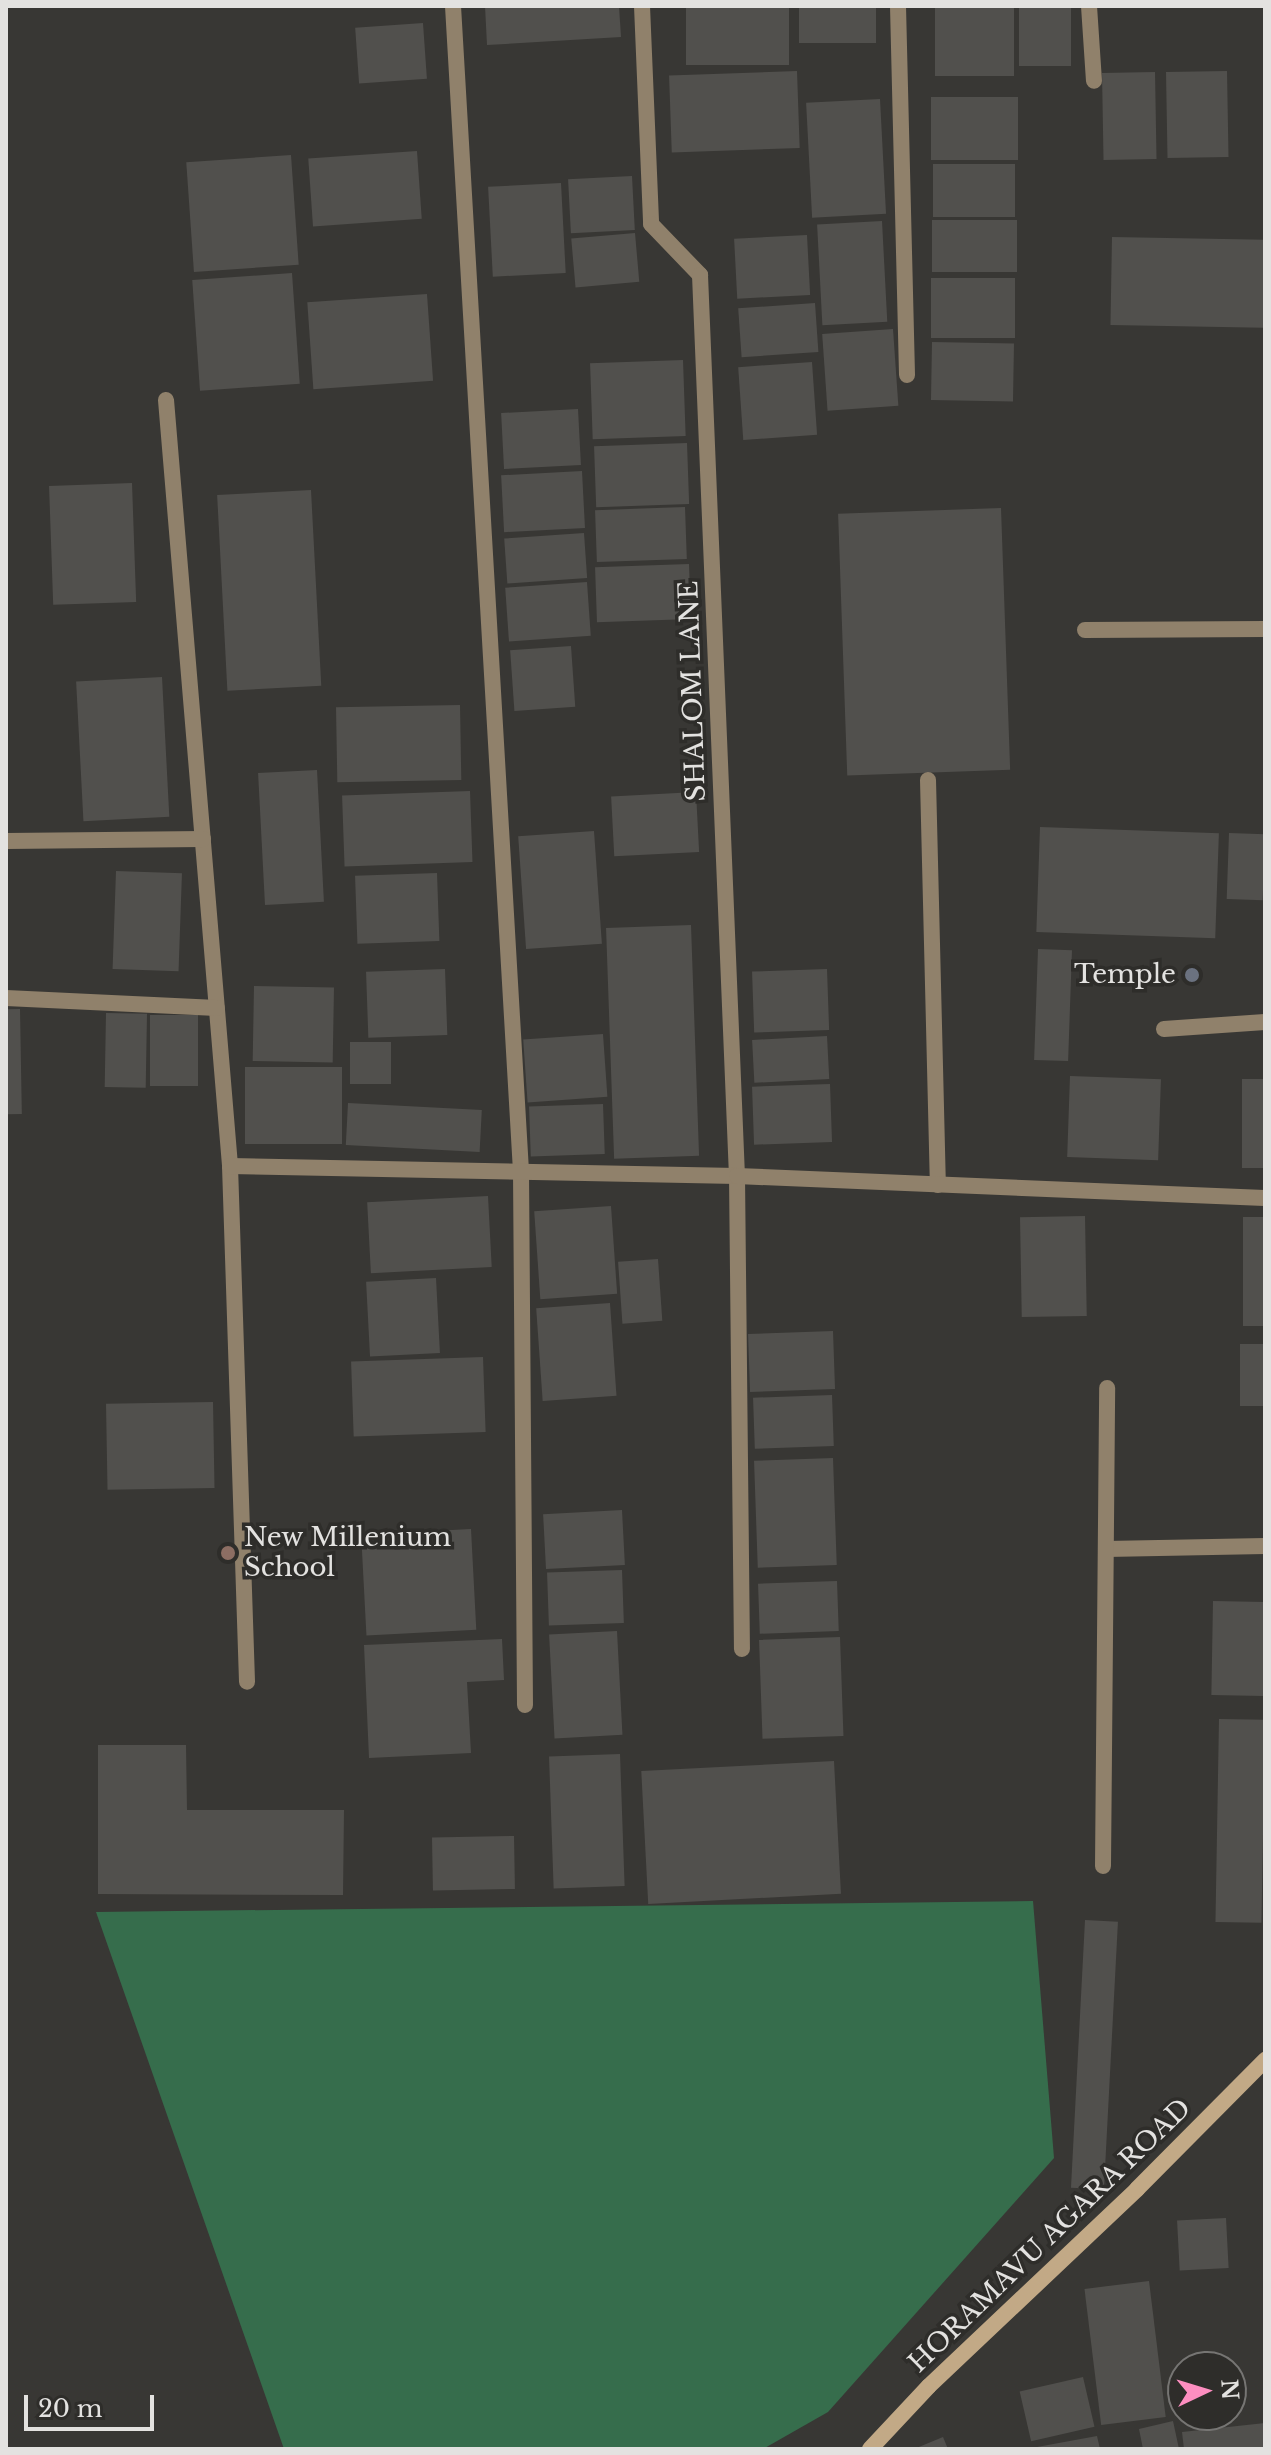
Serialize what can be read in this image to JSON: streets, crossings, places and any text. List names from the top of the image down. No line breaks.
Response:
{"streets":{"street":["SHALOM LANE","HORAMAVU AGARA ROAD"]},"places":["Temple","New Millenium School"],"scale_bar":"20 m","north":"right"}
